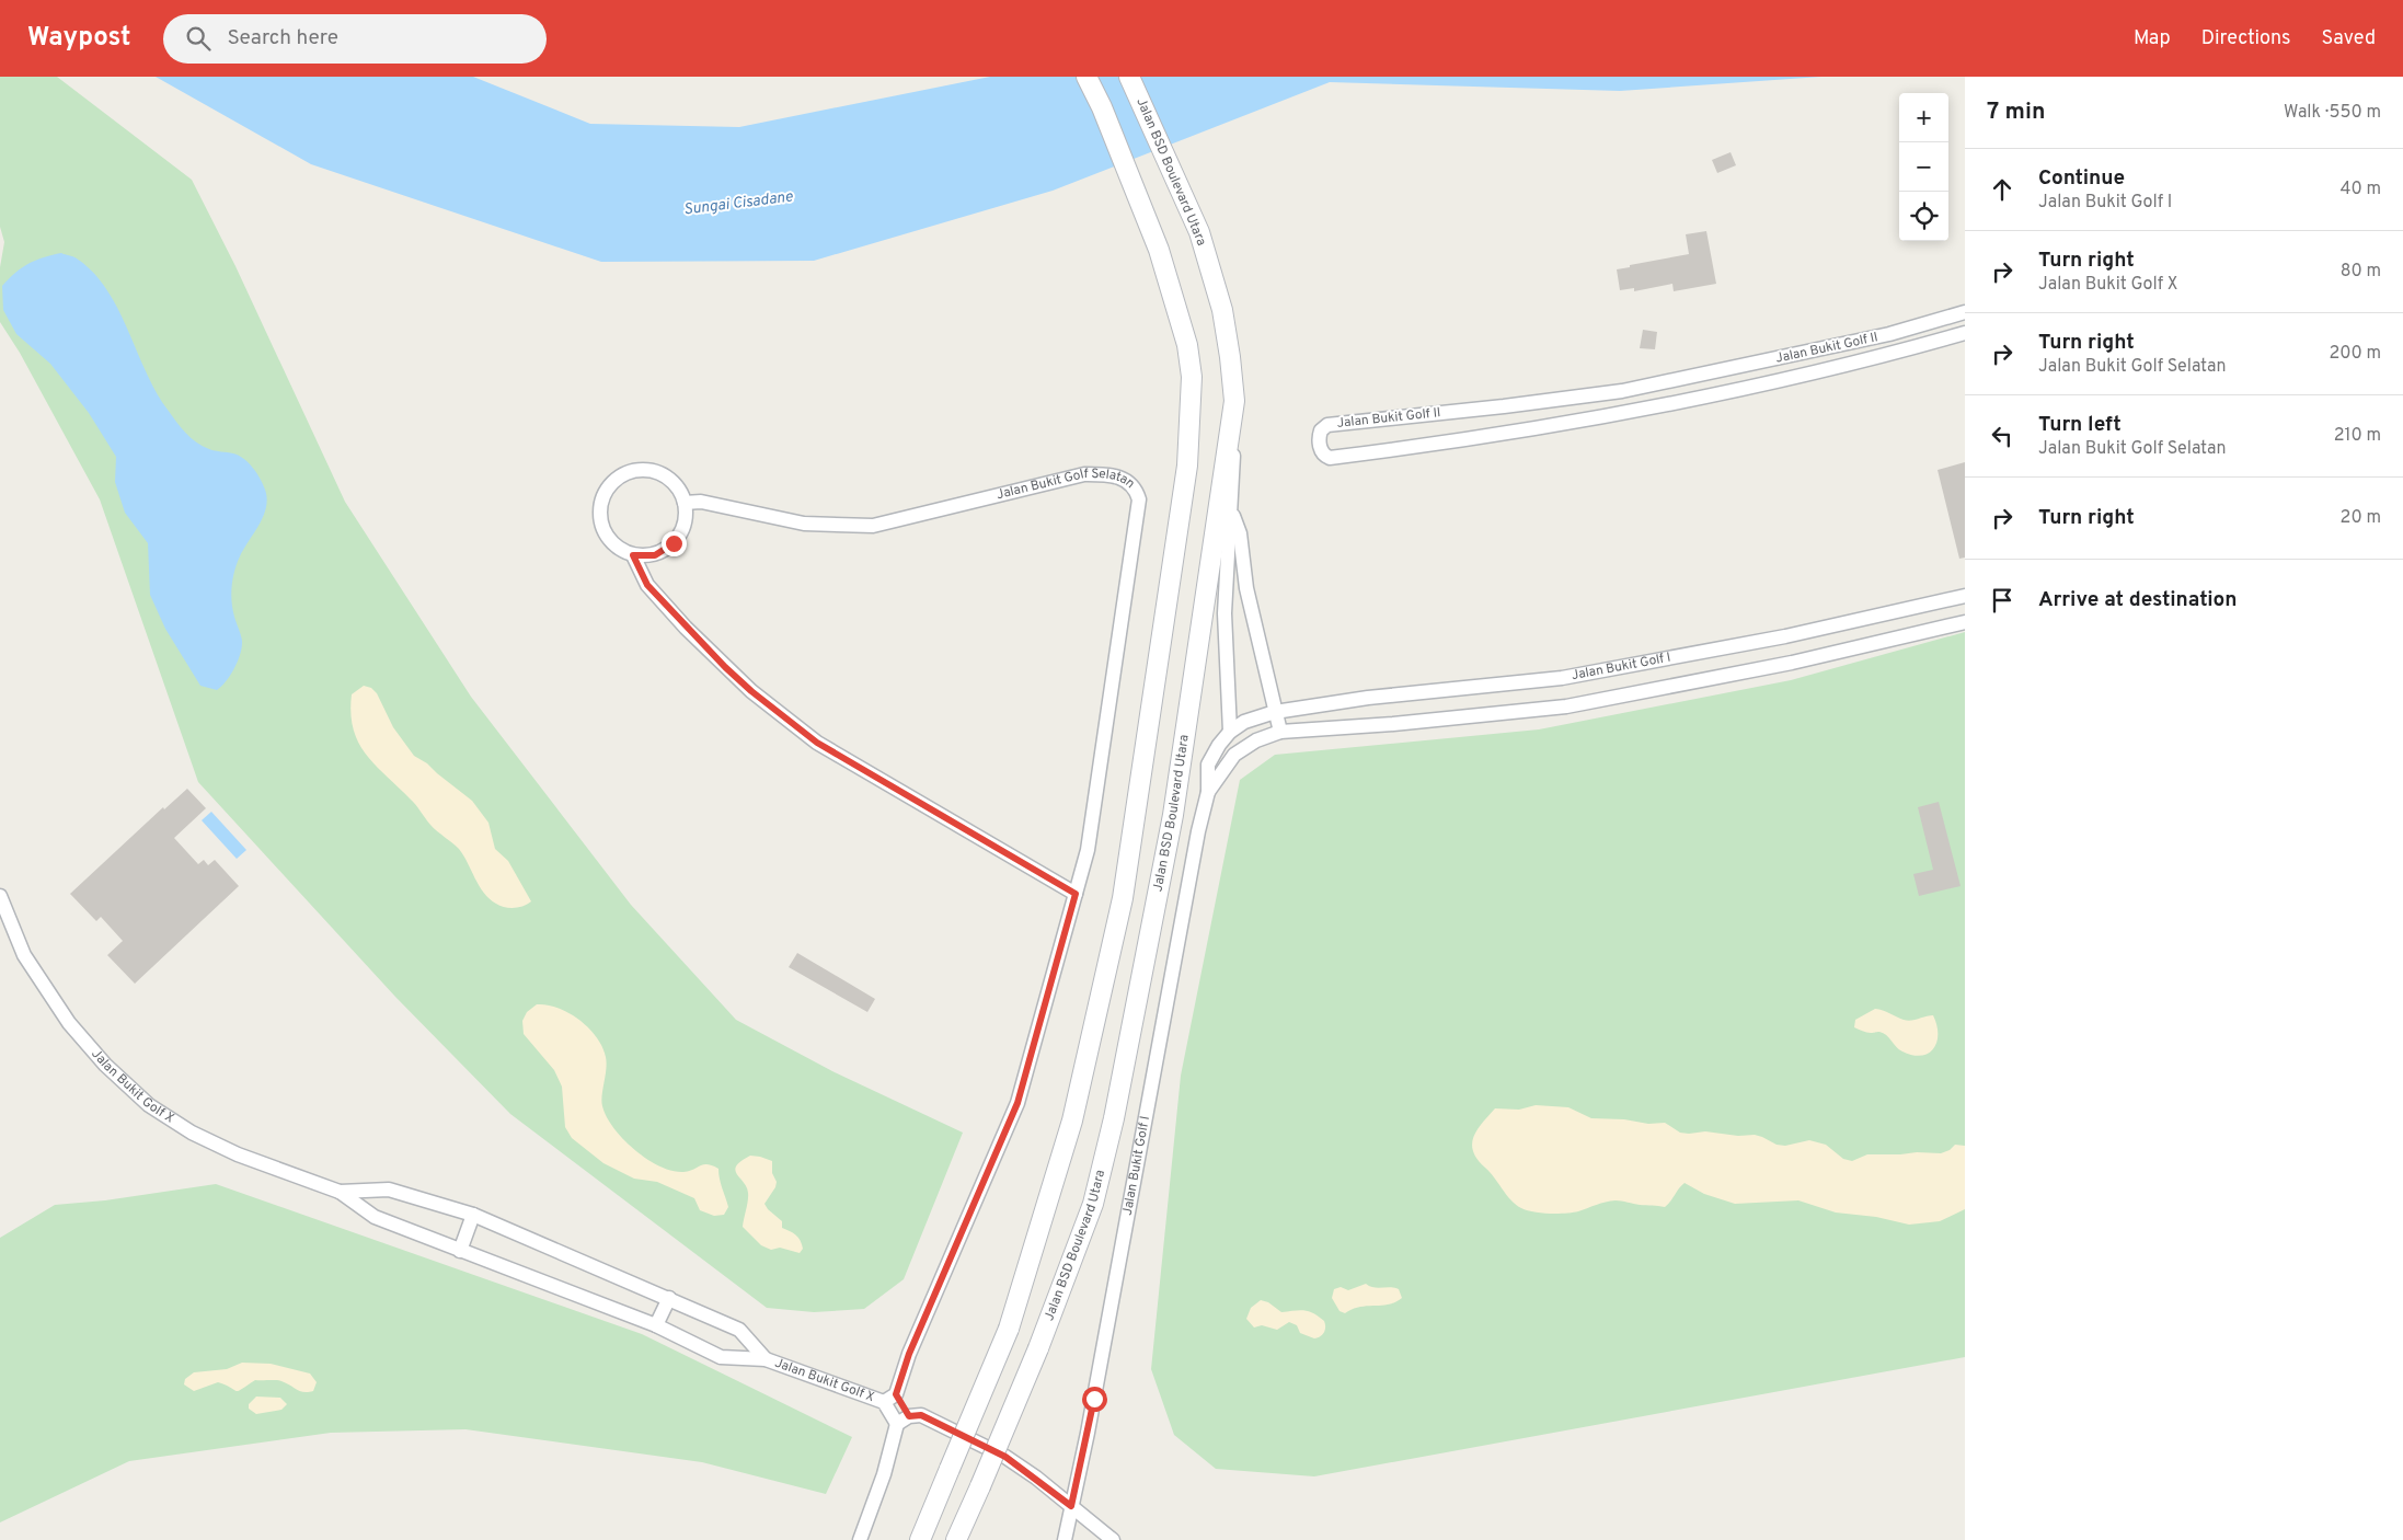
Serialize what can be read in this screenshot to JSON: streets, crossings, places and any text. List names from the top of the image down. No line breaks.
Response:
{"streets":{"main road":["Jalan BSD Boulevard Utara"],"street":["Jalan Bukit Golf II","Jalan Bukit Golf Selatan","Jalan Bukit Golf I","Jalan Bukit Golf X"]},"crossings":[["Jalan Bukit Golf Selatan","Jalan Bukit Golf X"]],"water":["Sungai Cisadane"],"page":{"header":"Waypost","search":"Search here","nav":["Map","Directions","Saved"],"heading":["7 min","Walk · 550 m"],"map_buttons":["+","−"],"list":[["Continue","Jalan Bukit Golf I","40 m"],["Turn right","Jalan Bukit Golf X","80 m"],["Turn right","Jalan Bukit Golf Selatan","200 m"],["Turn left","Jalan Bukit Golf Selatan","210 m"],["Turn right","20 m"],"Arrive at destination"]}}
